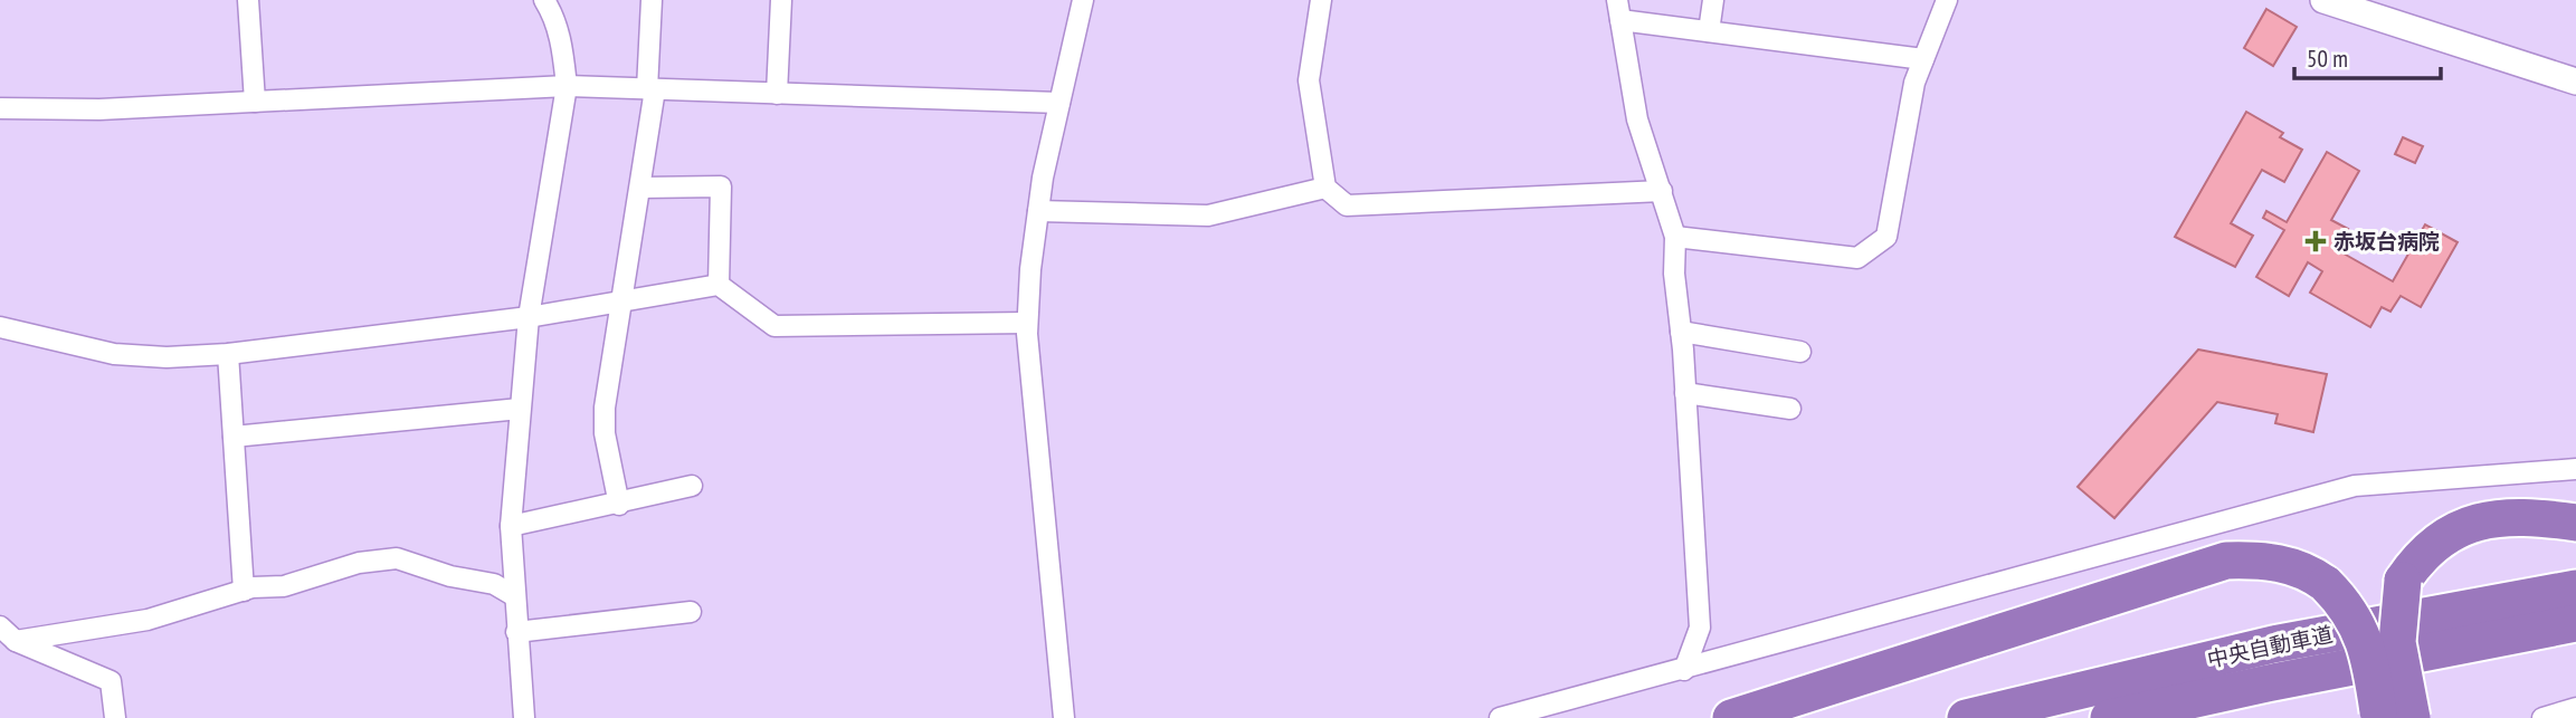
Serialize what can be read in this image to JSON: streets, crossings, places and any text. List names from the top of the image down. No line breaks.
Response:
{"streets":{"highway":["中央自動車道"]},"places":{"health":["赤坂台病院"]},"scale_bar":"50 m"}
